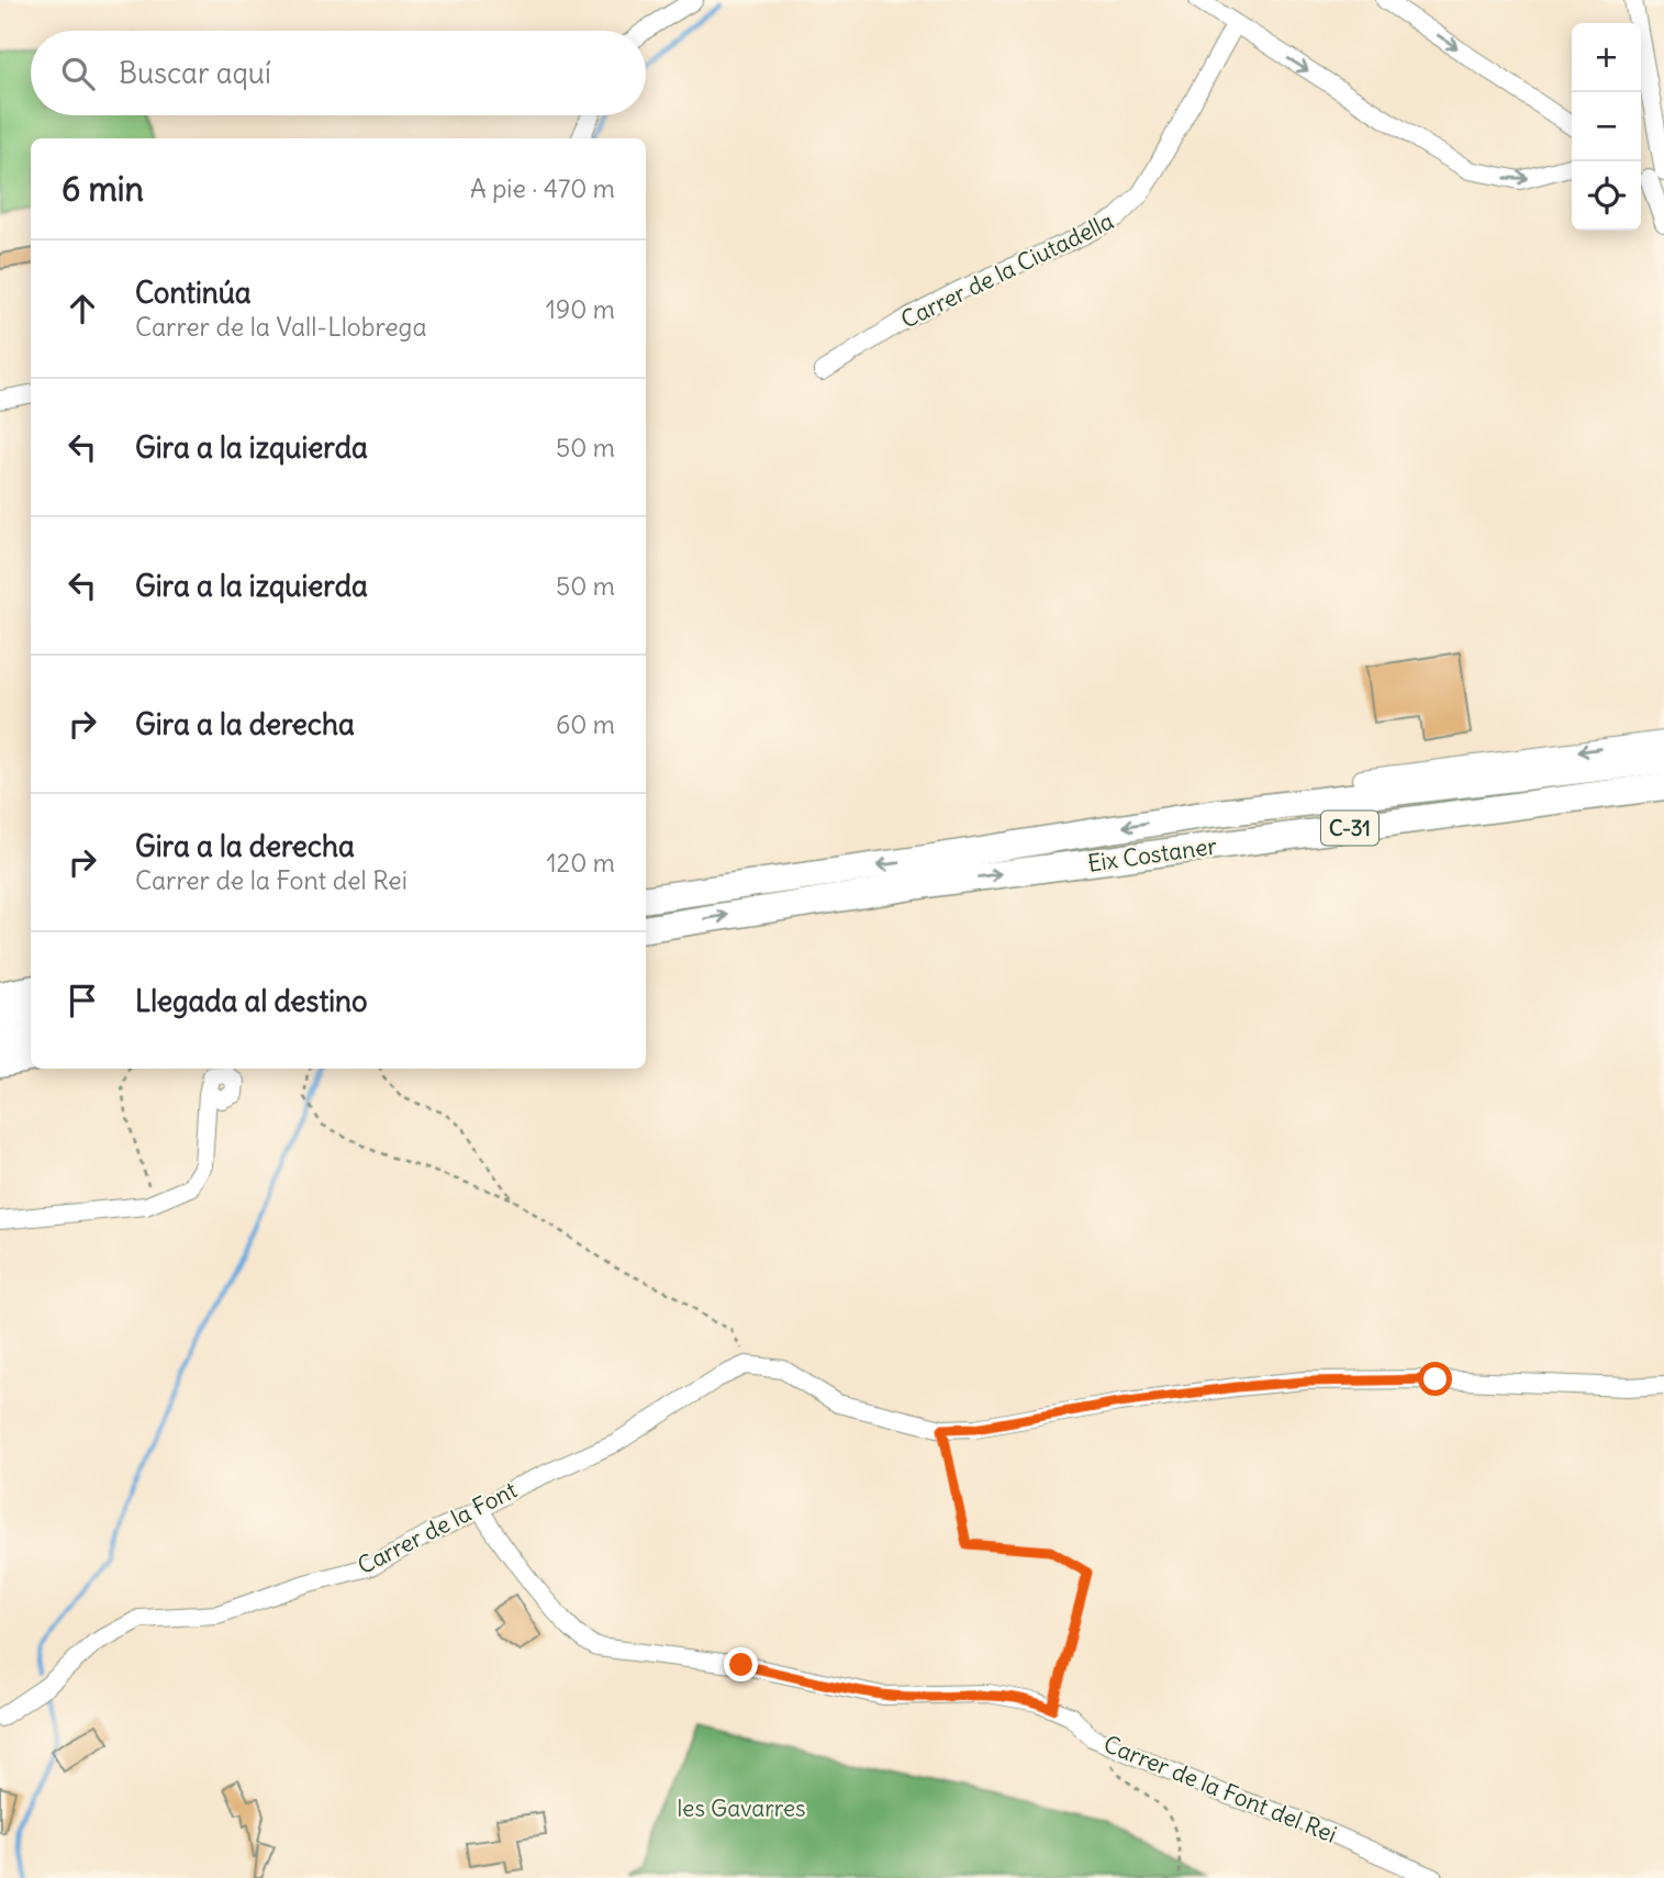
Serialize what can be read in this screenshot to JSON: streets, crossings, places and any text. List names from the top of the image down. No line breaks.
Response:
{"streets":{"highway":["C-31","Eix Costaner"],"street":["Carrer de la Ciutadella","Carrer de la Font","Carrer de la Font del Rei"]},"crossings":[["Carrer de la Font","Carrer de la Font del Rei"]],"parks":["les Gavarres"],"page":{"map_buttons":["+","−"],"search":"Buscar aquí","heading":["6 min","A pie · 470 m"],"list":[["Continúa","Carrer de la Vall-Llobrega","190 m"],["Gira a la izquierda","50 m"],["Gira a la izquierda","50 m"],["Gira a la derecha","60 m"],["Gira a la derecha","Carrer de la Font del Rei","120 m"],"Llegada al destino"]}}
